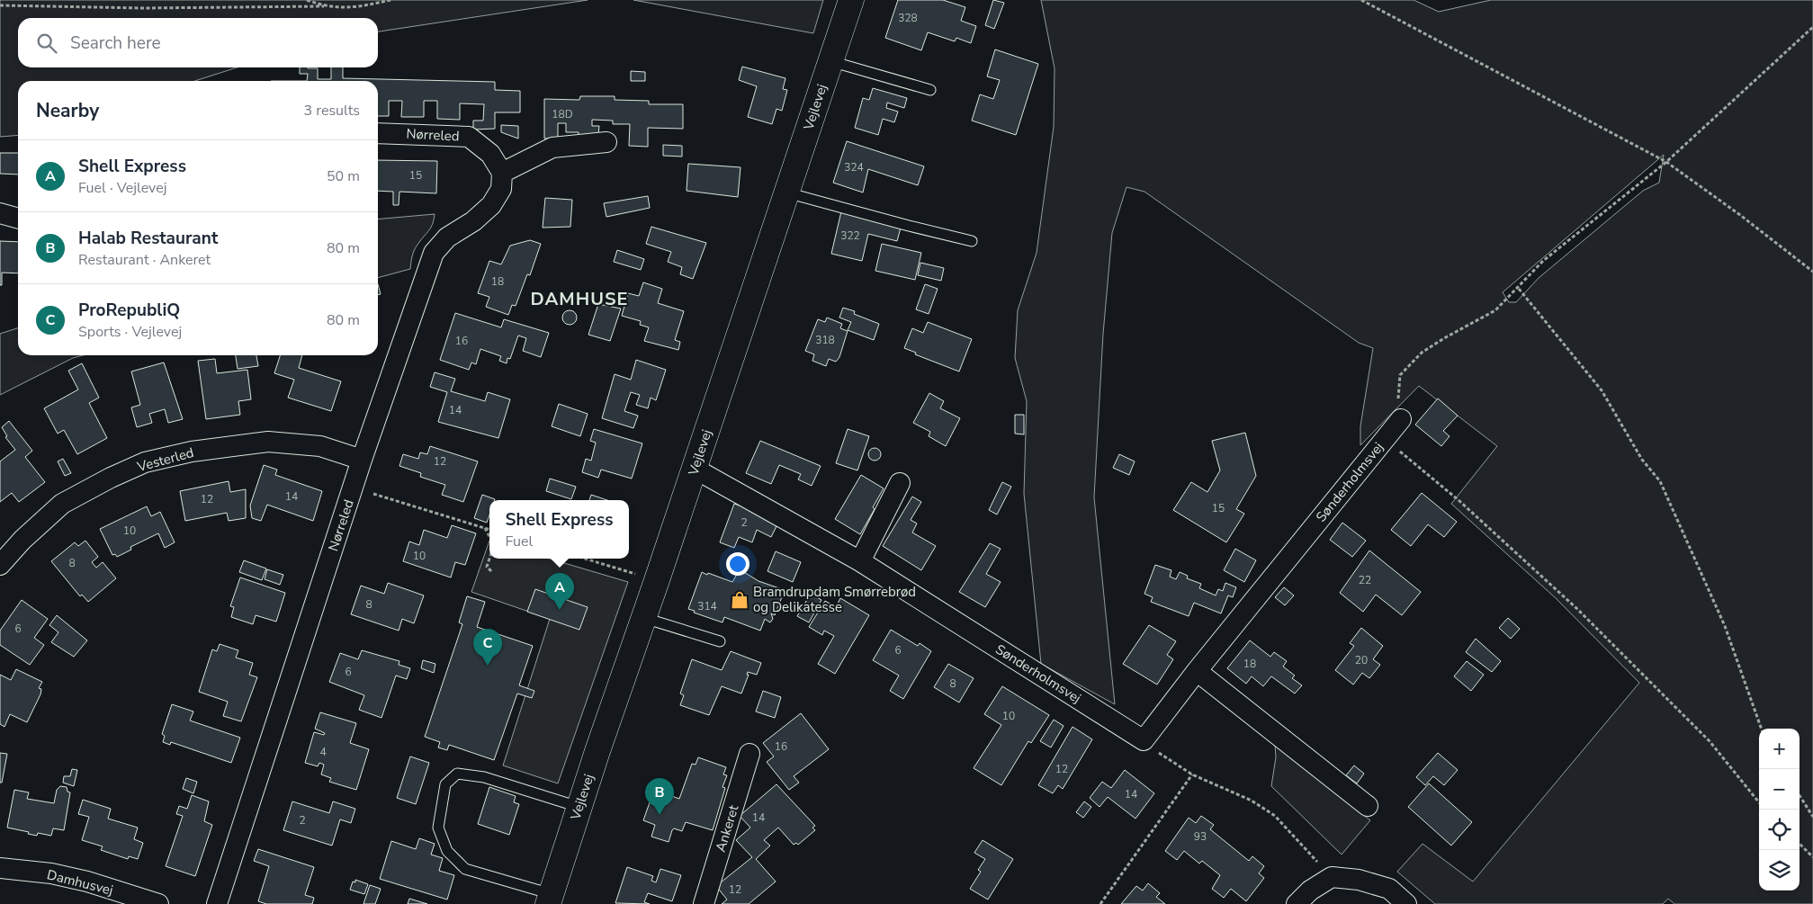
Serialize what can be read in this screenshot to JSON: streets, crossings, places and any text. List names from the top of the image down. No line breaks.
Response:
{"streets":{"street":["Vejlevej","Nørreled","Vesterled","Sønderholmsvej","Ankeret","Damhusvej"]},"crossings":[["Vejlevej","Sønderholmsvej"],["Nørreled","Vesterled"]],"districts":["DAMHUSE"],"places":{"shop":["Bramdrupdam Smørrebrød og Delikatesse"]},"house_numbers":["328","18D","324","15","322","18","318","16","14","12","14","12","15","2","10","10","8","22","8","314","6","6","20","18","6","8","10","16","4","12","14","14","2","93","12"],"page":{"search":"Search here","heading":["Nearby","3 results"],"list":[{"mark":"A","name":"Shell Express","note":"Fuel · Vejlevej","value":"50 m"},{"mark":"B","name":"Halab Restaurant","note":"Restaurant · Ankeret","value":"80 m"},{"mark":"C","name":"ProRepubliQ","note":"Sports · Vejlevej","value":"80 m"}],"popup":["Shell Express","Fuel"],"pins":["A","C","B"],"map_buttons":["+","−"]}}
